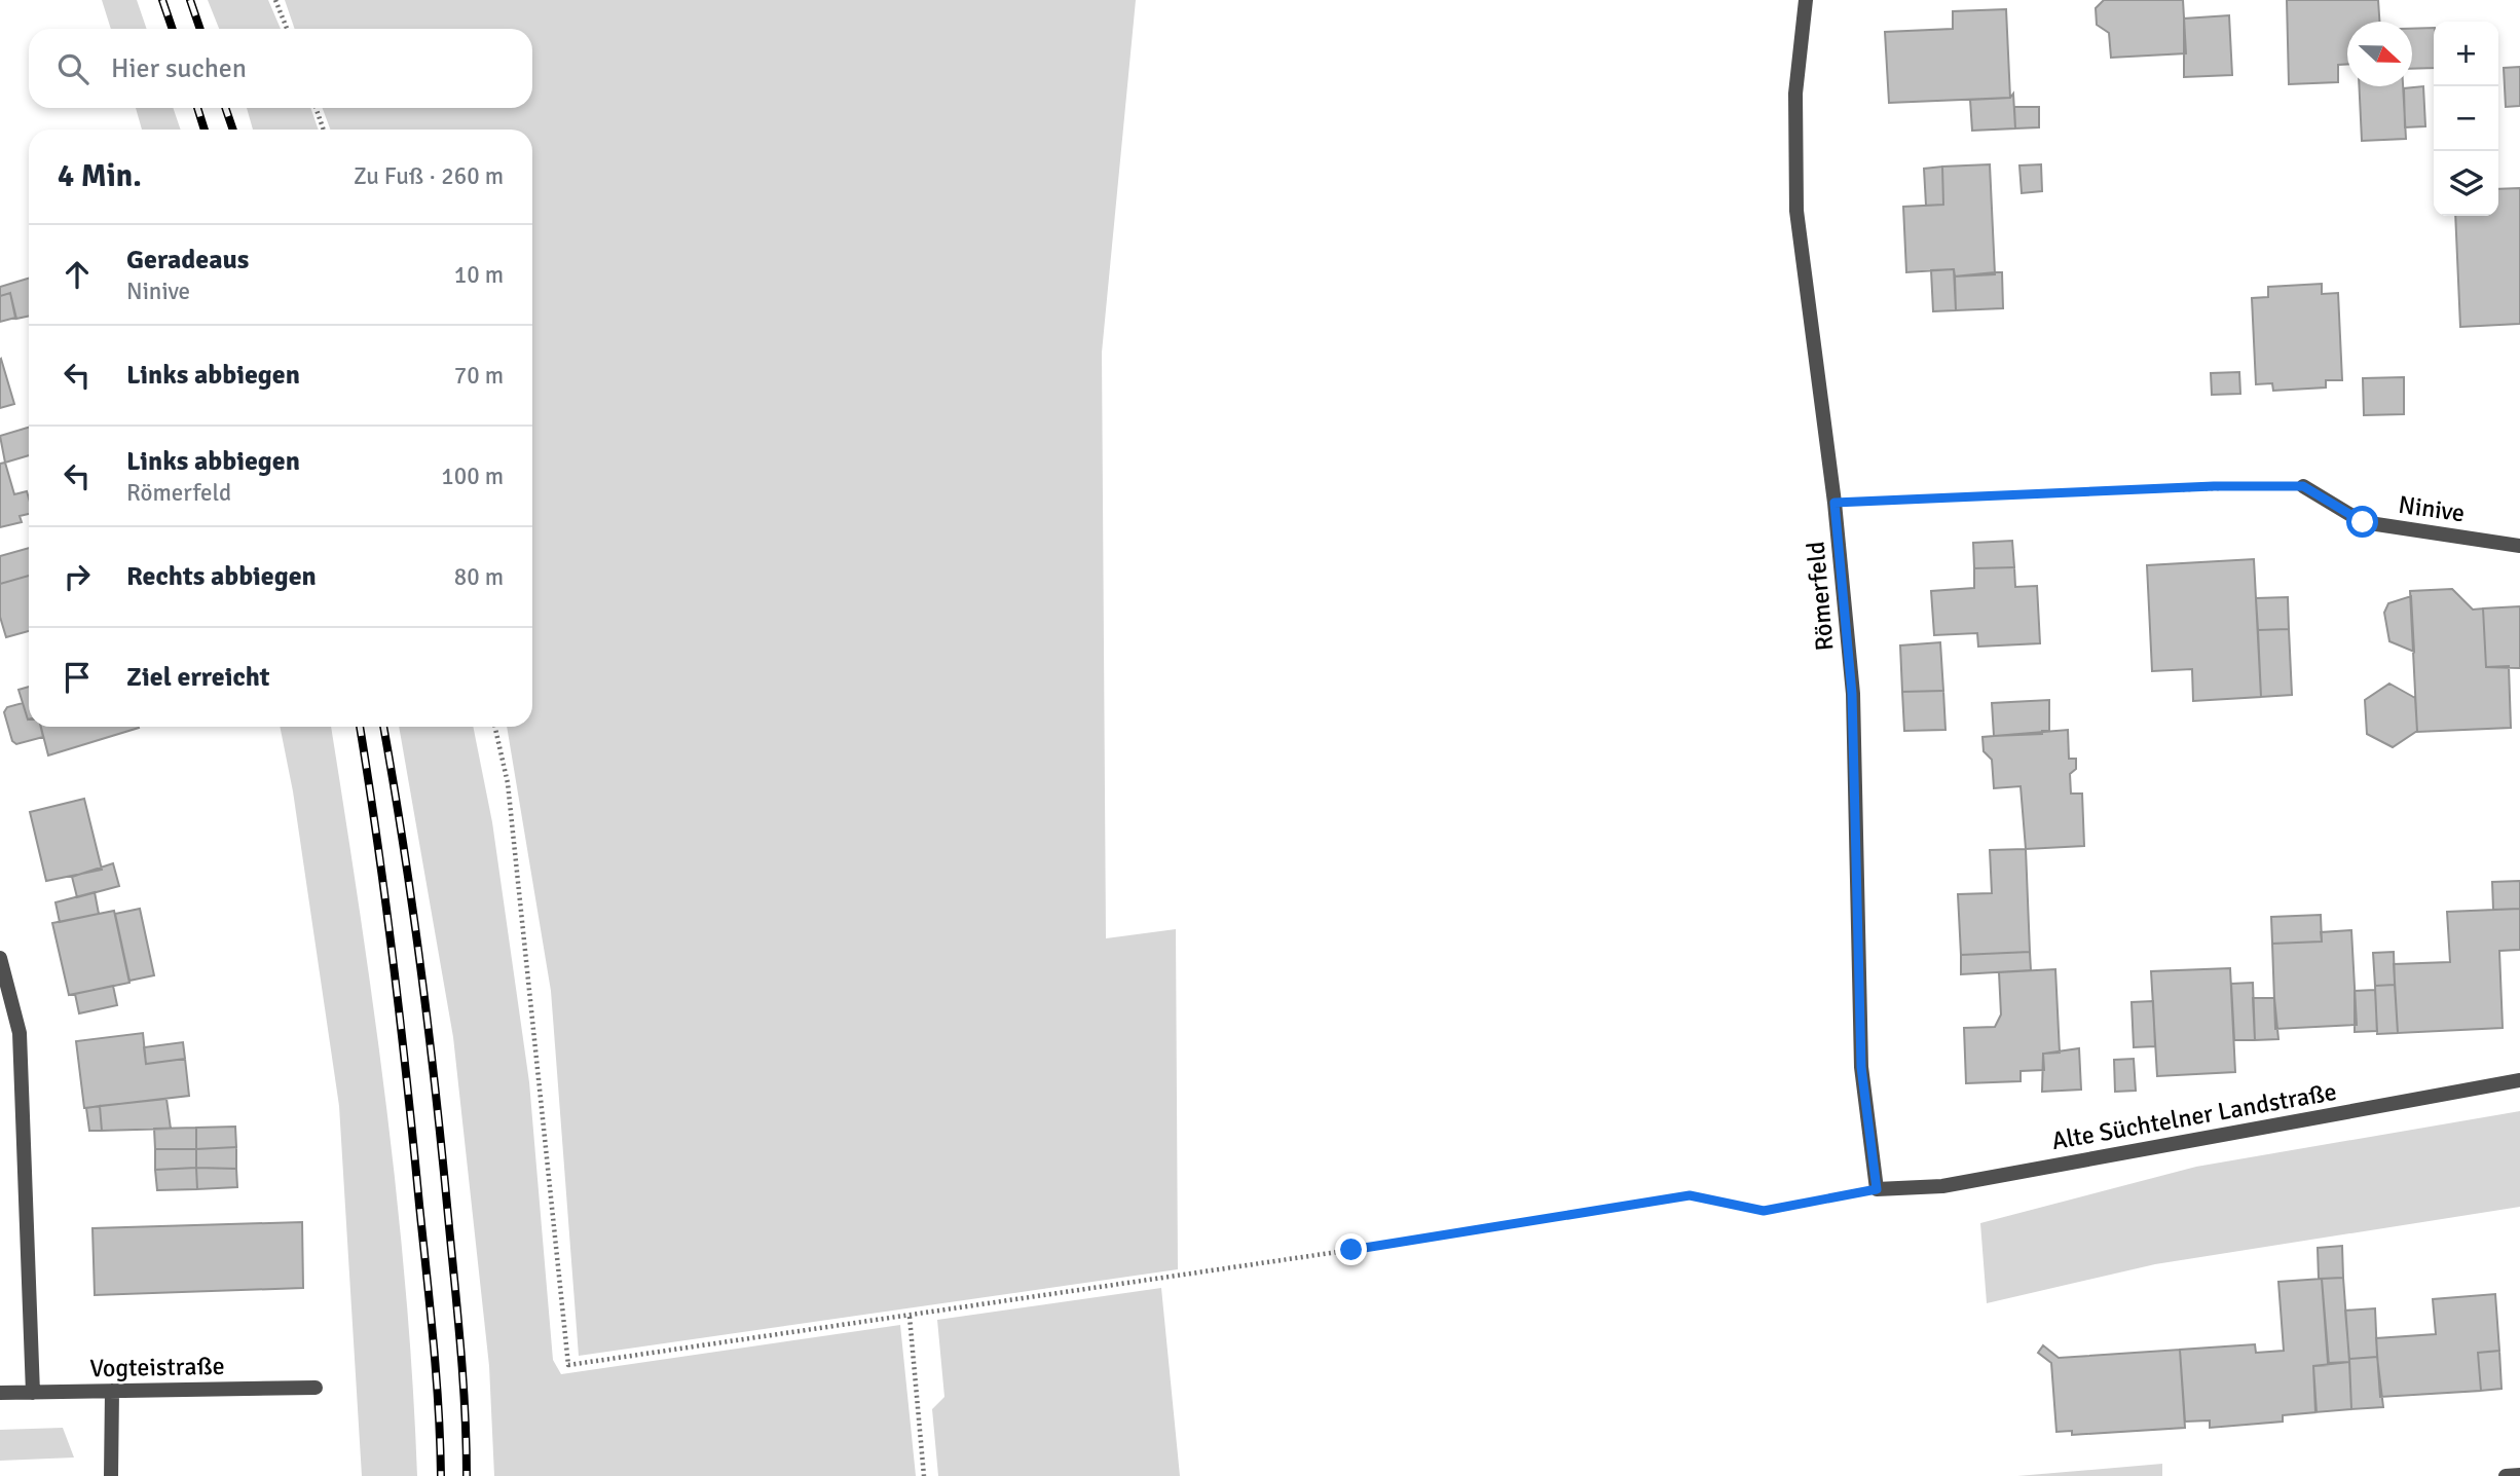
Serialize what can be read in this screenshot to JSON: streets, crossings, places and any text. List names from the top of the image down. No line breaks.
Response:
{"streets":{"street":["Ninive","Römerfeld","Alte Süchtelner Landstraße","Vogteistraße"]},"crossings":[["Römerfeld","Alte Süchtelner Landstraße"]],"north":"right","page":{"map_buttons":["+","−"],"search":"Hier suchen","heading":["4 Min.","Zu Fuß · 260 m"],"list":[["Geradeaus","Ninive","10 m"],["Links abbiegen","70 m"],["Links abbiegen","Römerfeld","100 m"],["Rechts abbiegen","80 m"],"Ziel erreicht"]}}
